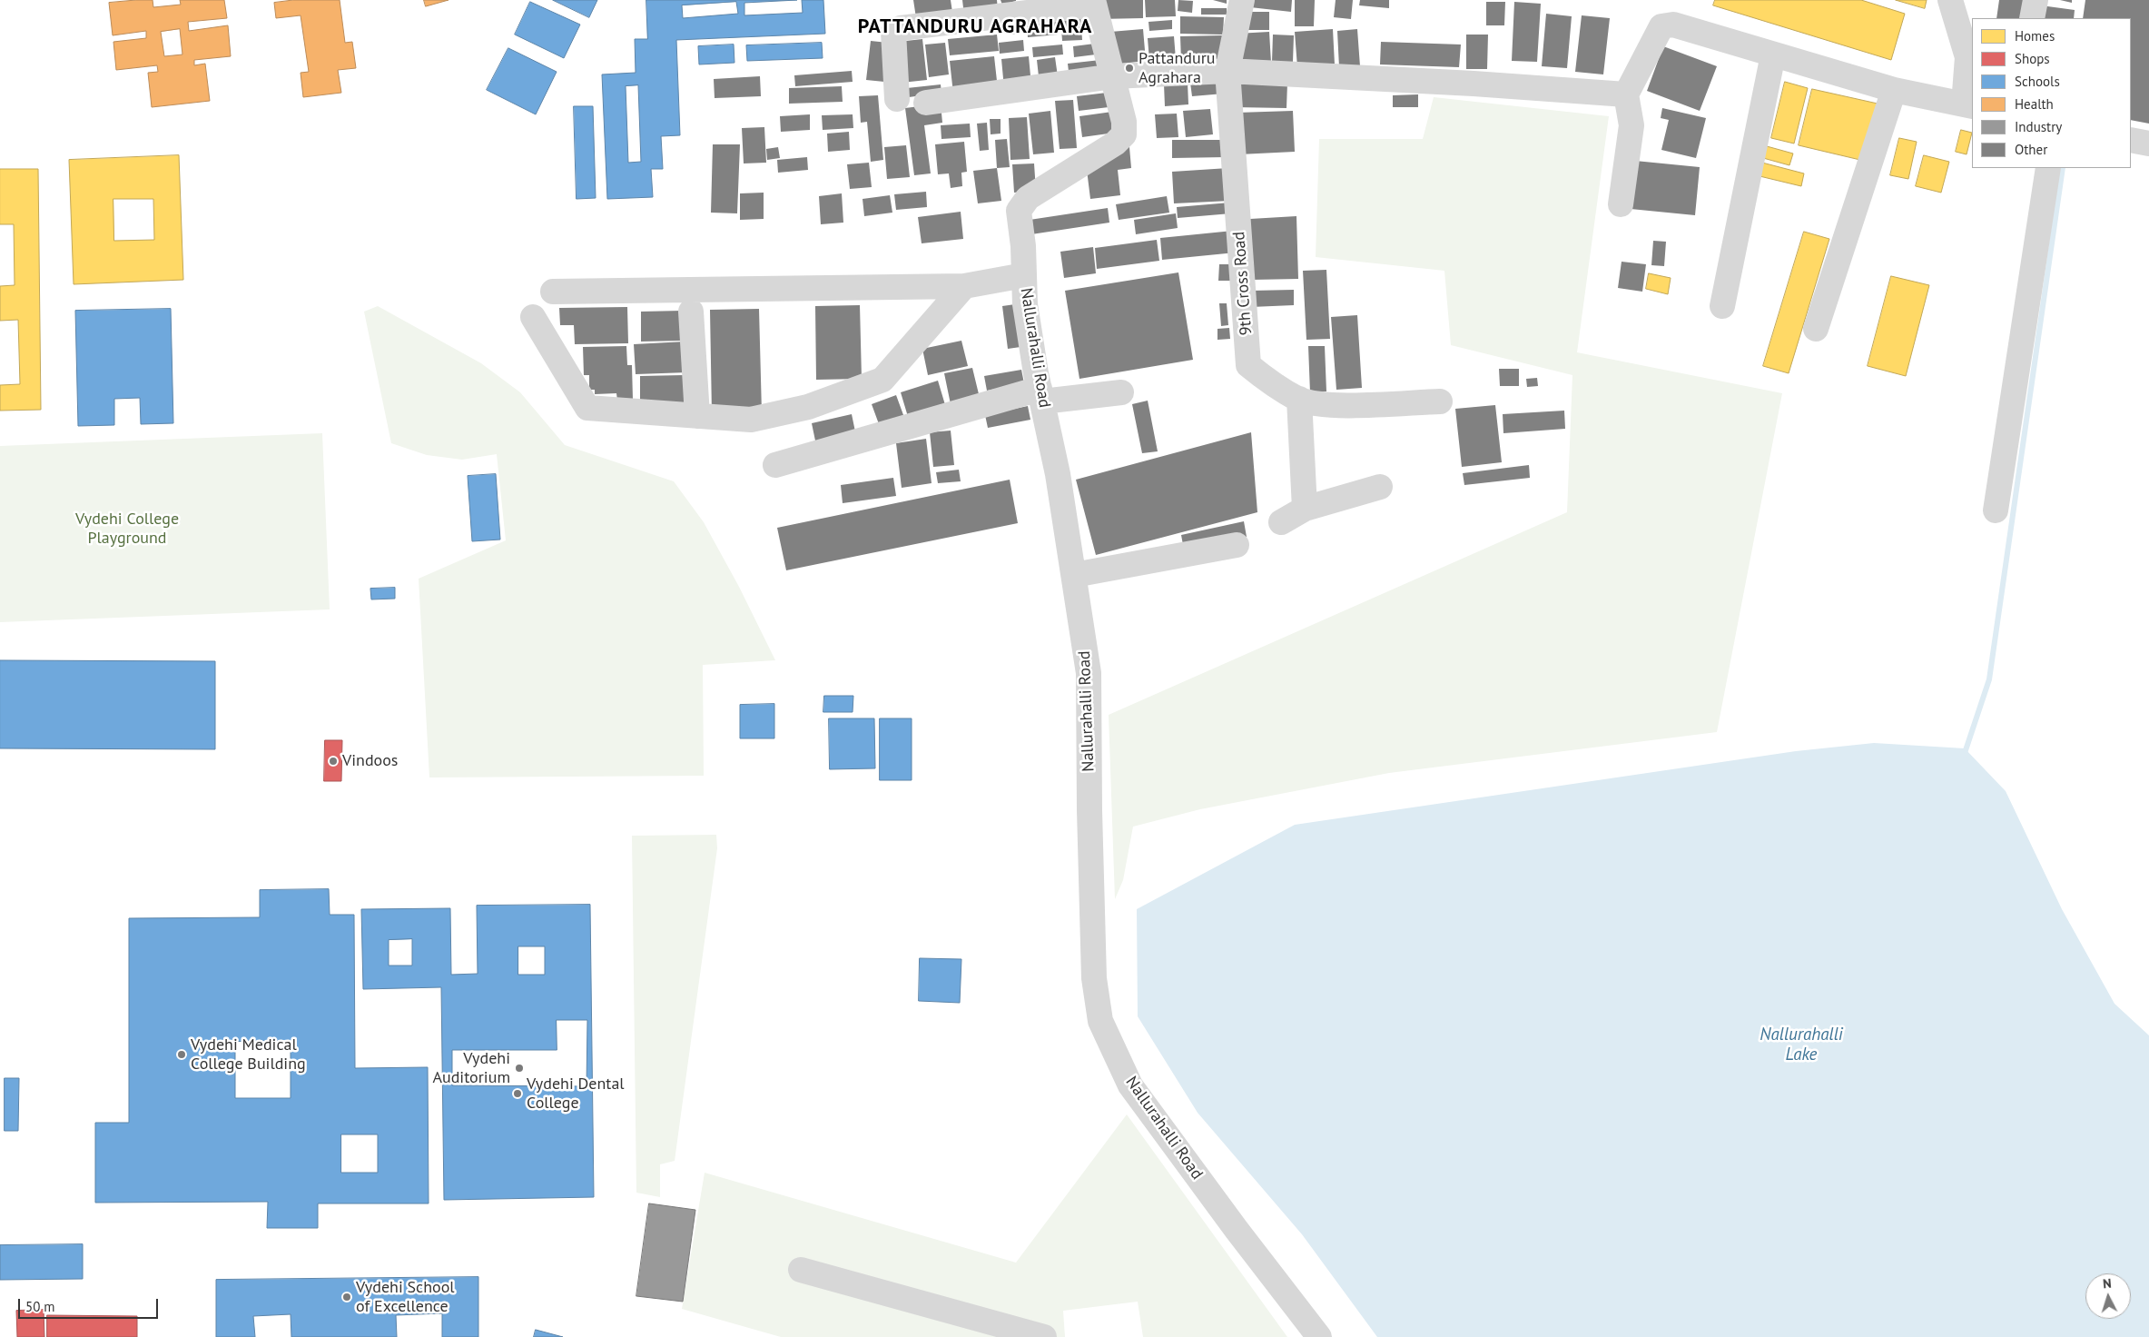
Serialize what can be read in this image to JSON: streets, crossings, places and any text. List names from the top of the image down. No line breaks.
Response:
{"streets":{"street":["9th Cross Road","Nallurahalli Road"]},"districts":["PATTANDURU AGRAHARA"],"water":["Nallurahalli Lake"],"parks":["Vydehi College Playground"],"places":["Pattanduru Agrahara","Vindoos","Vydehi Medical College Building","Vydehi Auditorium","Vydehi Dental College","Vydehi School of Excellence"],"legend":["Homes","Shops","Schools","Health","Industry","Other"],"scale_bar":"50 m","north":"top"}
